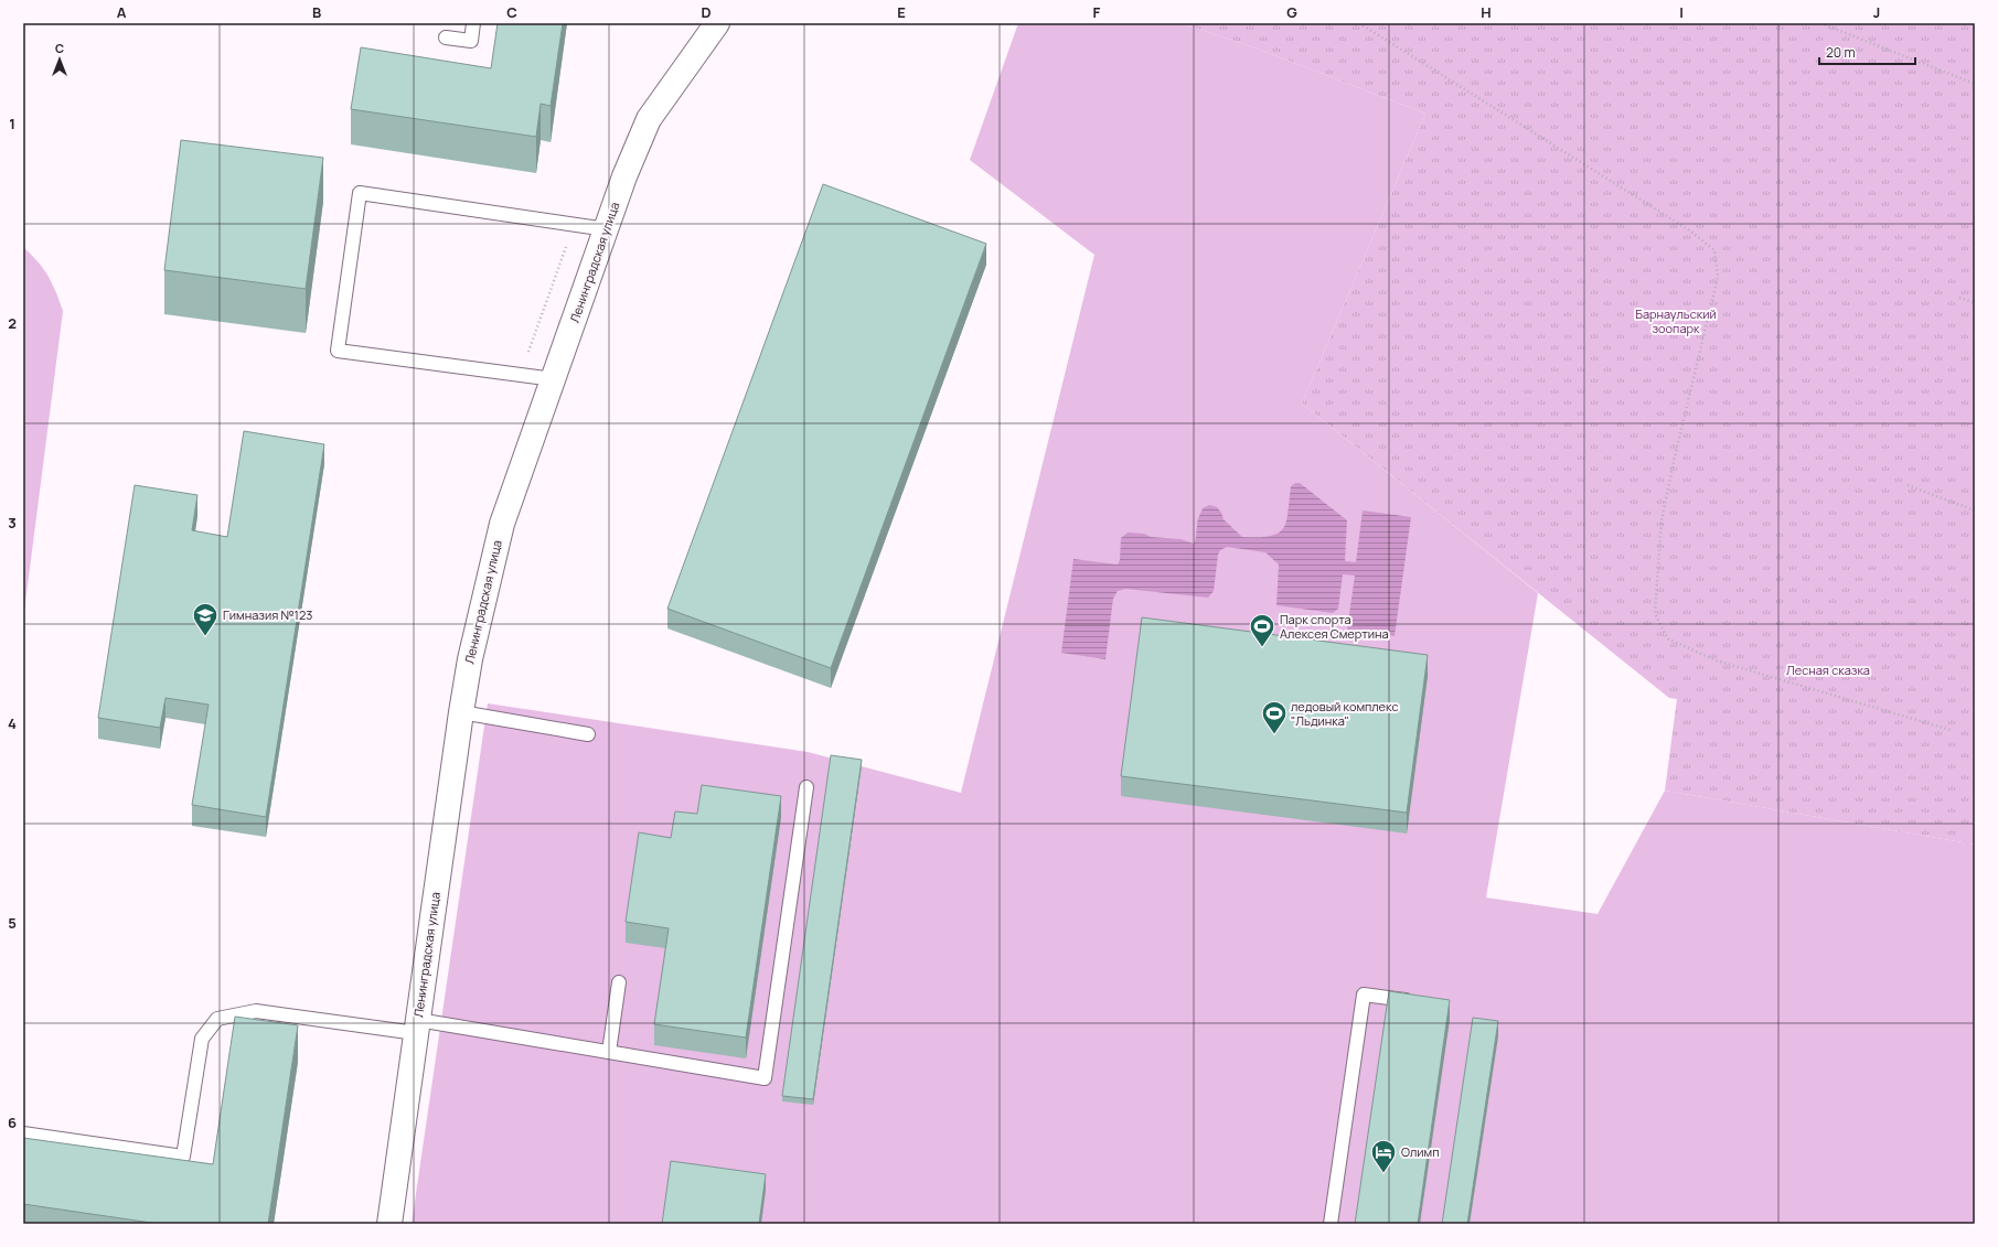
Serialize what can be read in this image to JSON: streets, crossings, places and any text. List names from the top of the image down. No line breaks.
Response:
{"streets":{"street":["Ленинградская улица"]},"parks":["Барнаульский зоопарк","Лесная сказка"],"places":{"school or university":["Гимназия №123"],"sports":["Парк спорта Алексея Смертина","ледовый комплекс \"Льдинка\""],"hotel":["Олимп"]},"scale_bar":"20 m","north":"top","grid":{"columns":["A","B","C","D","E","F","G","H","I","J"],"rows":["1","2","3","4","5","6"]}}
